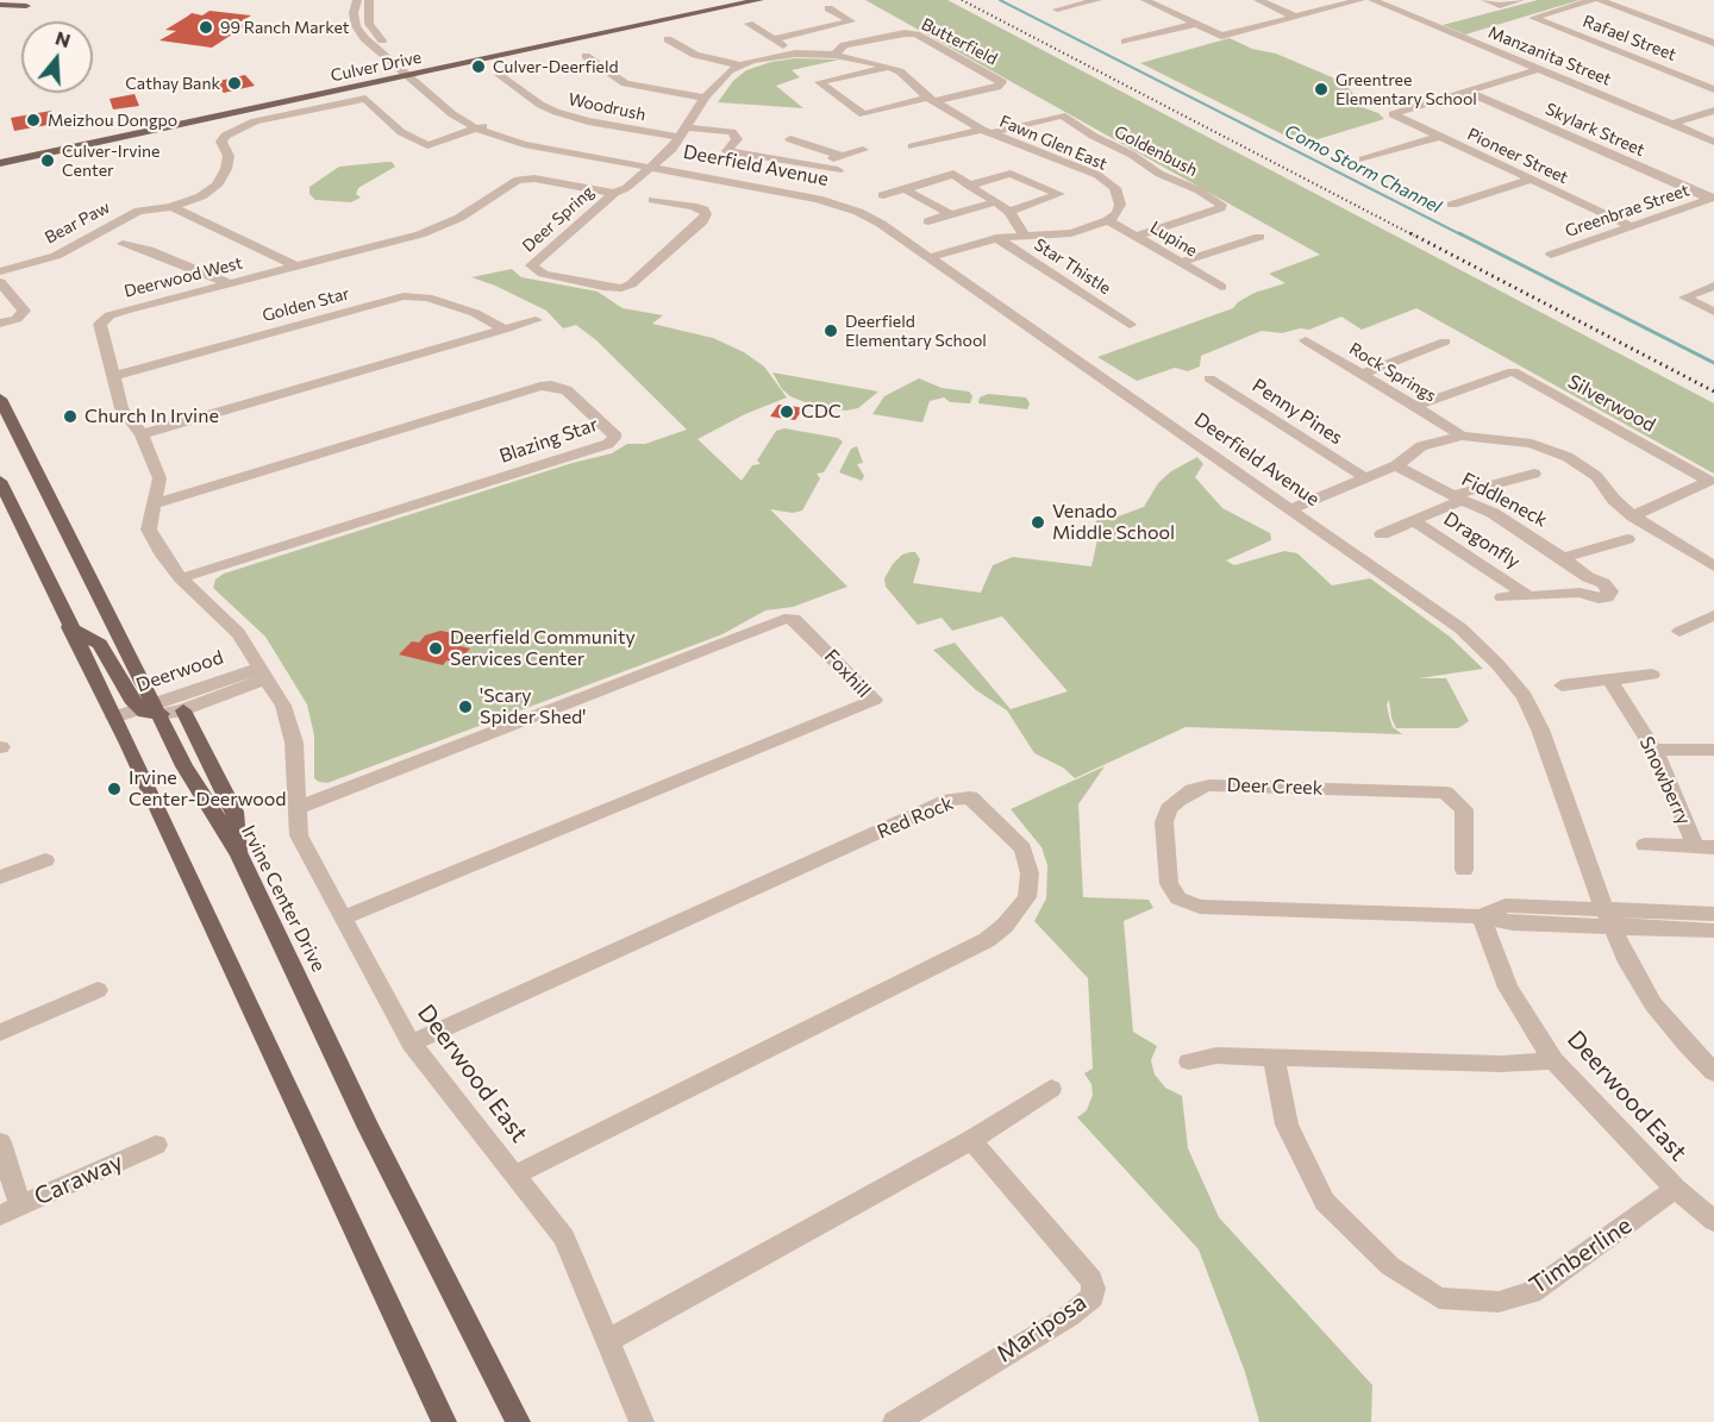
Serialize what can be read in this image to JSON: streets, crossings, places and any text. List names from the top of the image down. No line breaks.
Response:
{"streets":{"main road":["Culver Drive","Irvine Center Drive"],"street":["Rafael Street","Butterfield","Manzanita Street","Woodrush","Skylark Street","Fawn Glen East","Goldenbush","Pioneer Street","Deerfield Avenue","Greenbrae Street","Deer Spring","Bear Paw","Lupine","Star Thistle","Deerwood West","Golden Star","Rock Springs","Silverwood","Penny Pines","Blazing Star","Fiddleneck","Dragonfly","Deerwood","Foxhill","Snowberry","Deer Creek","Red Rock","Deerwood East","Caraway","Timberline","Mariposa"]},"crossings":[["Butterfield","Fawn Glen East"],["Culver Drive","Deerfield Avenue"],["Woodrush","Deer Spring"],["Skylark Street","Pioneer Street"],["Skylark Street","Greenbrae Street"],["Fawn Glen East","Goldenbush"],["Fawn Glen East","Lupine"],["Goldenbush","Lupine"],["Pioneer Street","Greenbrae Street"],["Deerfield Avenue","Deer Spring"],["Deerfield Avenue","Bear Paw"],["Deerfield Avenue","Deer Creek"],["Deer Spring","Deerwood West"],["Deerwood West","Golden Star"],["Deerwood West","Blazing Star"],["Deerwood West","Deerwood"],["Deerwood West","Deerwood East"],["Rock Springs","Silverwood"],["Fiddleneck","Dragonfly"],["Deerwood","Irvine Center Drive"],["Deerwood","Deerwood East"],["Foxhill","Deerwood East"],["Deer Creek","Deerwood East"],["Red Rock","Deerwood East"],["Deerwood East","Timberline"]],"water":["Como Storm Channel"],"places":["99 Ranch Market","Culver-Deerfield","Cathay Bank","Greentree Elementary School","Meizhou Dongpo","Culver-Irvine Center","Deerfield Elementary School","CDC","Church In Irvine","Venado Middle School","Deerfield Community Services Center","'Scary Spider Shed'","Irvine Center-Deerwood"],"north":"top"}
